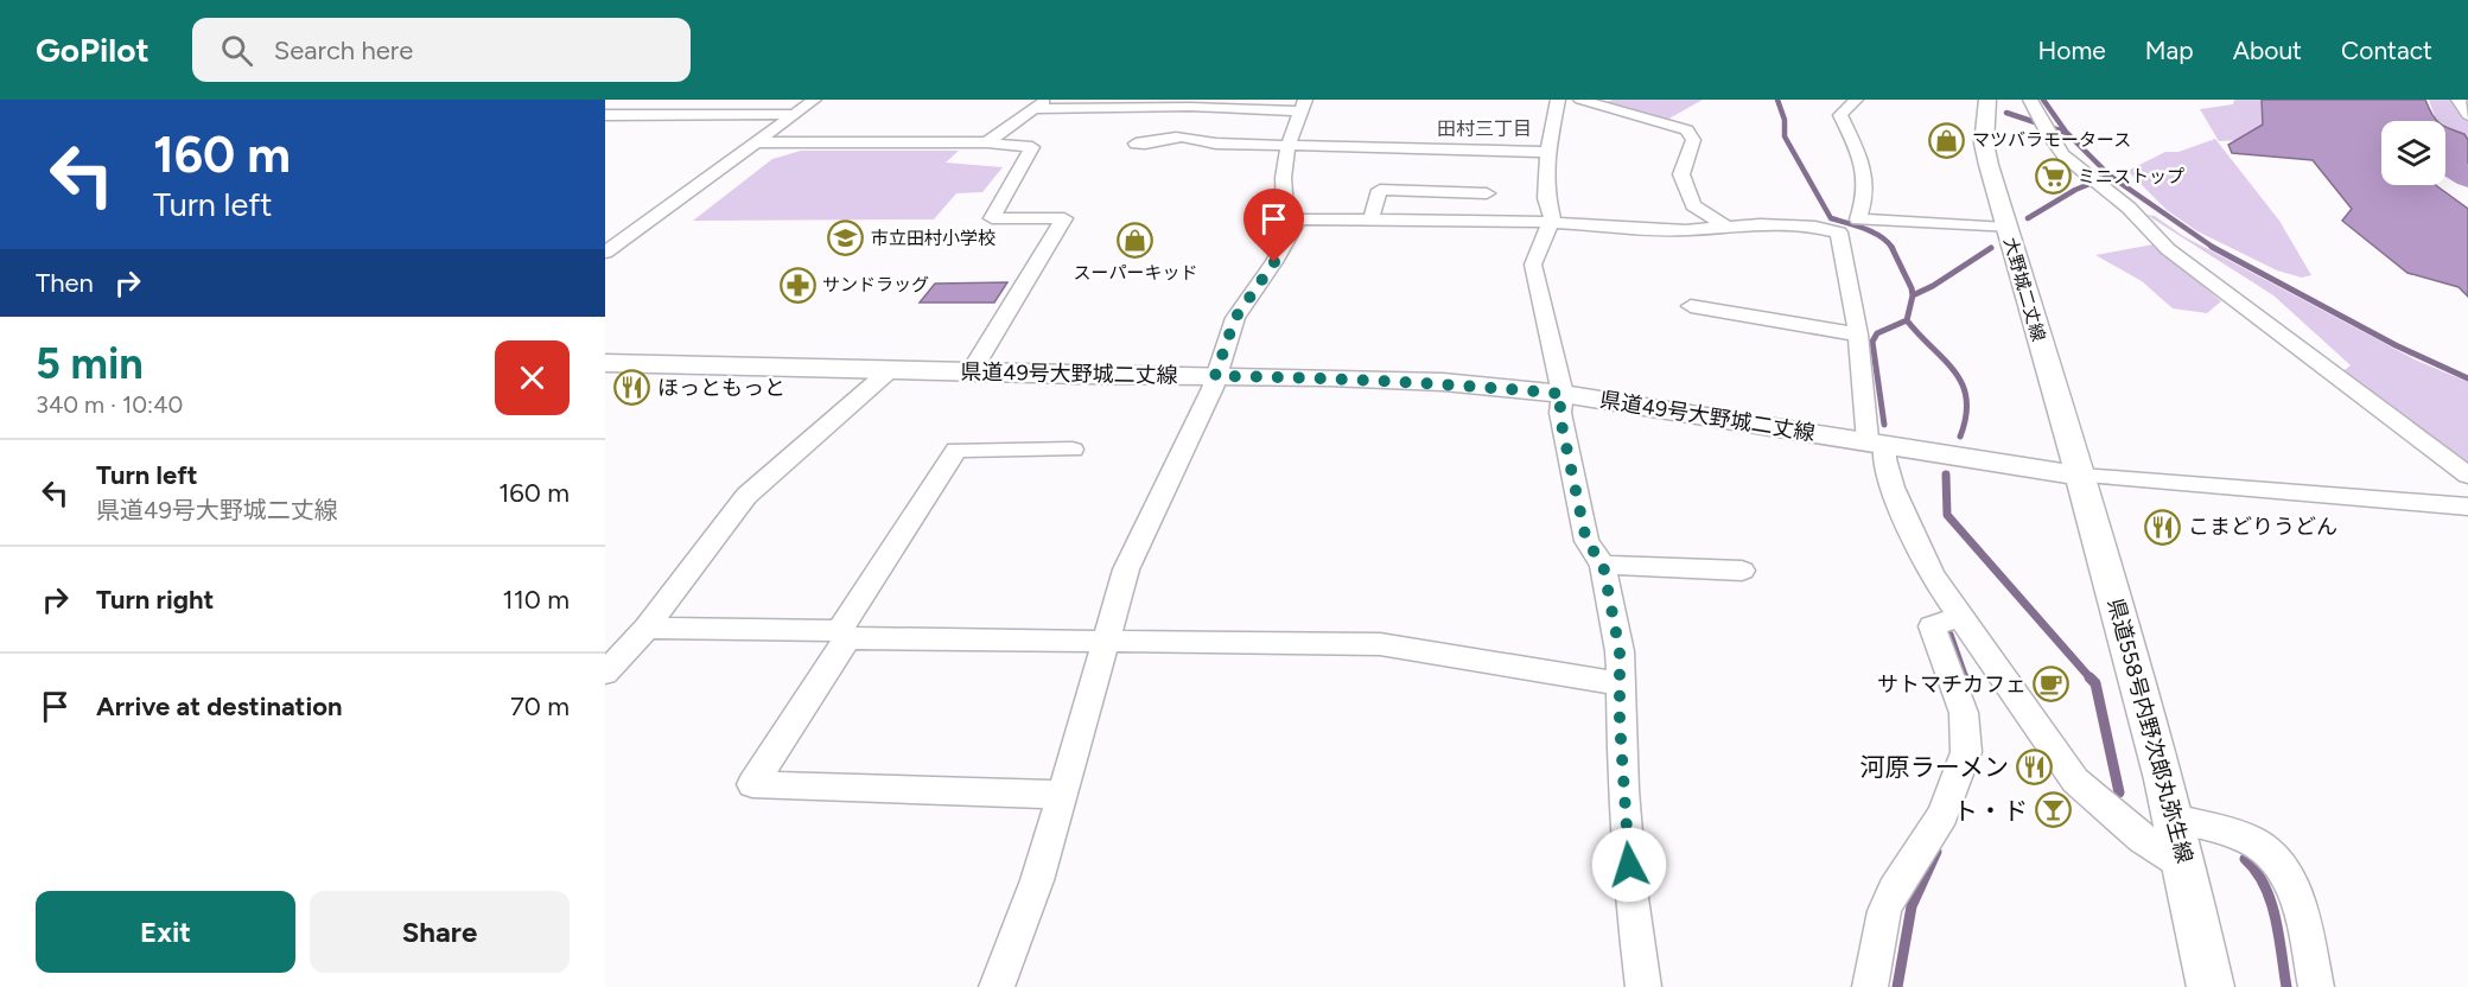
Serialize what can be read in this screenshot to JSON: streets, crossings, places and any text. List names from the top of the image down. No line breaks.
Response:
{"streets":{"main road":["大野城二丈線","県道49号大野城二丈線","県道558号内野次郎丸弥生線"]},"crossings":[["大野城二丈線","県道49号大野城二丈線"],["大野城二丈線","県道558号内野次郎丸弥生線"],["県道49号大野城二丈線","県道558号内野次郎丸弥生線"]],"districts":["田村三丁目"],"places":{"shop":["マツバラモータース","スーパーキッド"],"supermarket":["ミニストップ"],"school or university":["市立田村小学校"],"pharmacy":["サンドラッグ"],"restaurant":["ほっともっと","こまどりうどん","河原ラーメン"],"cafe":["サトマチカフェ"],"bar":["ト・ド"]},"page":{"header":"GoPilot","search":"Search here","nav":["Home","Map","About","Contact"],"turn":["160 m","Turn left"],"then":"Then","heading":["5 min","340 m · 10:40"],"list":[{"name":"Turn left","note":"県道49号大野城二丈線","value":"160 m"},{"name":"Turn right","value":"110 m"},{"name":"Arrive at destination","value":"70 m"}],"buttons":["Exit","Share"]}}
